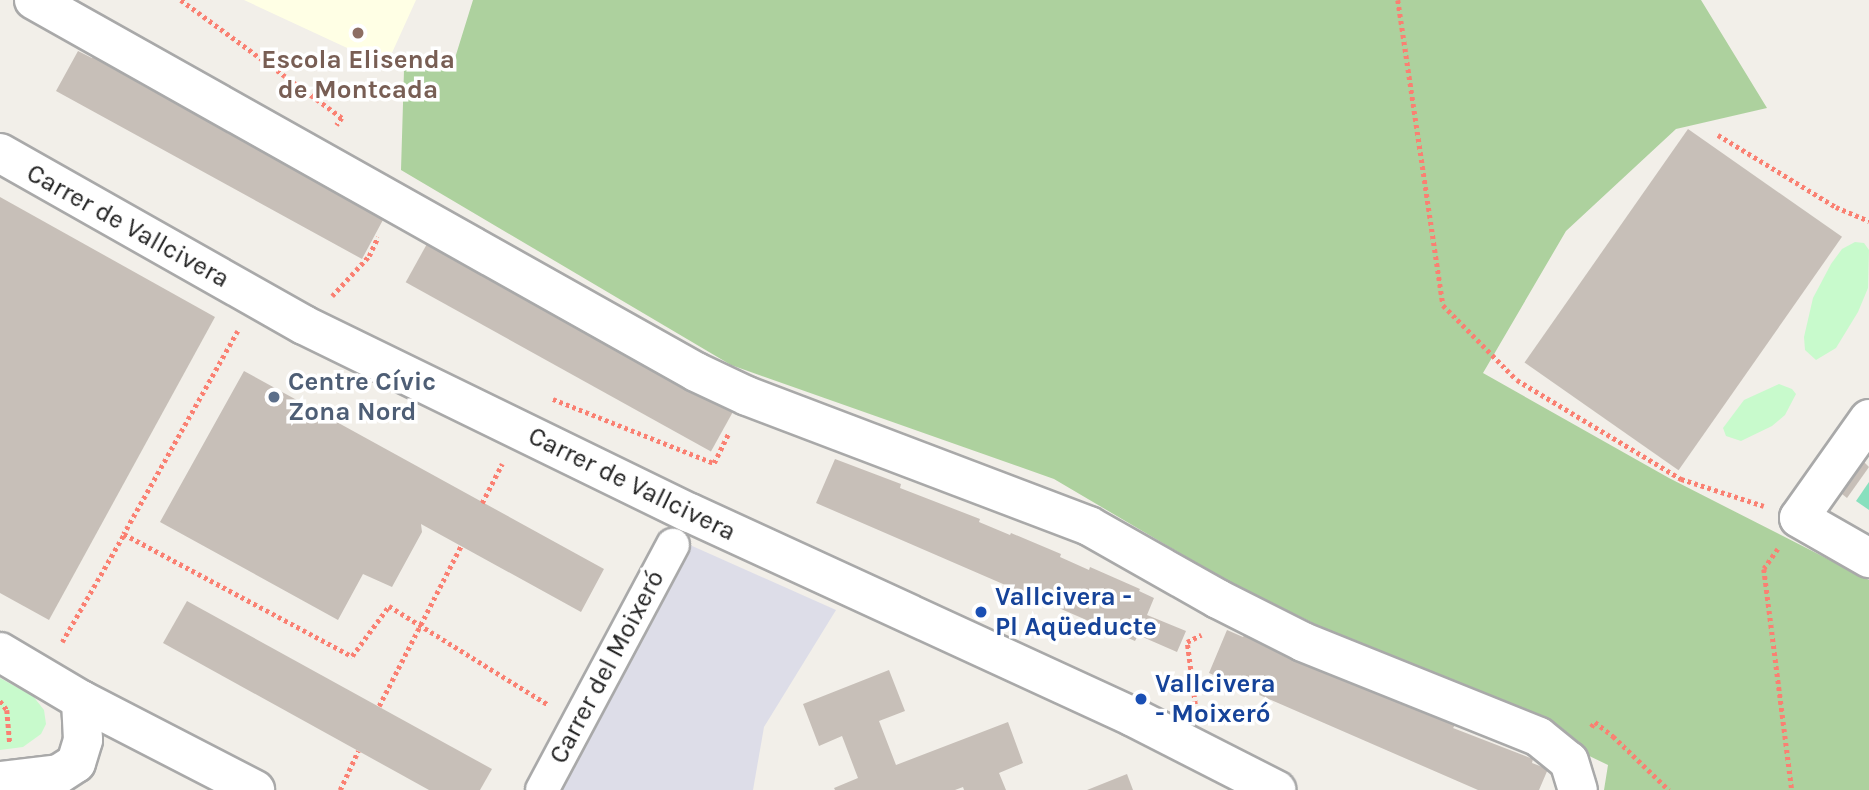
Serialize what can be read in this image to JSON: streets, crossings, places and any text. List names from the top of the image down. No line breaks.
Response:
{"streets":{"street":["Carrer de Vallcivera","Carrer del Moixeró"]},"places":["Escola Elisenda de Montcada","Centre Cívic Zona Nord","Vallcivera - Pl Aqüeducte","Vallcivera - Moixeró"]}
